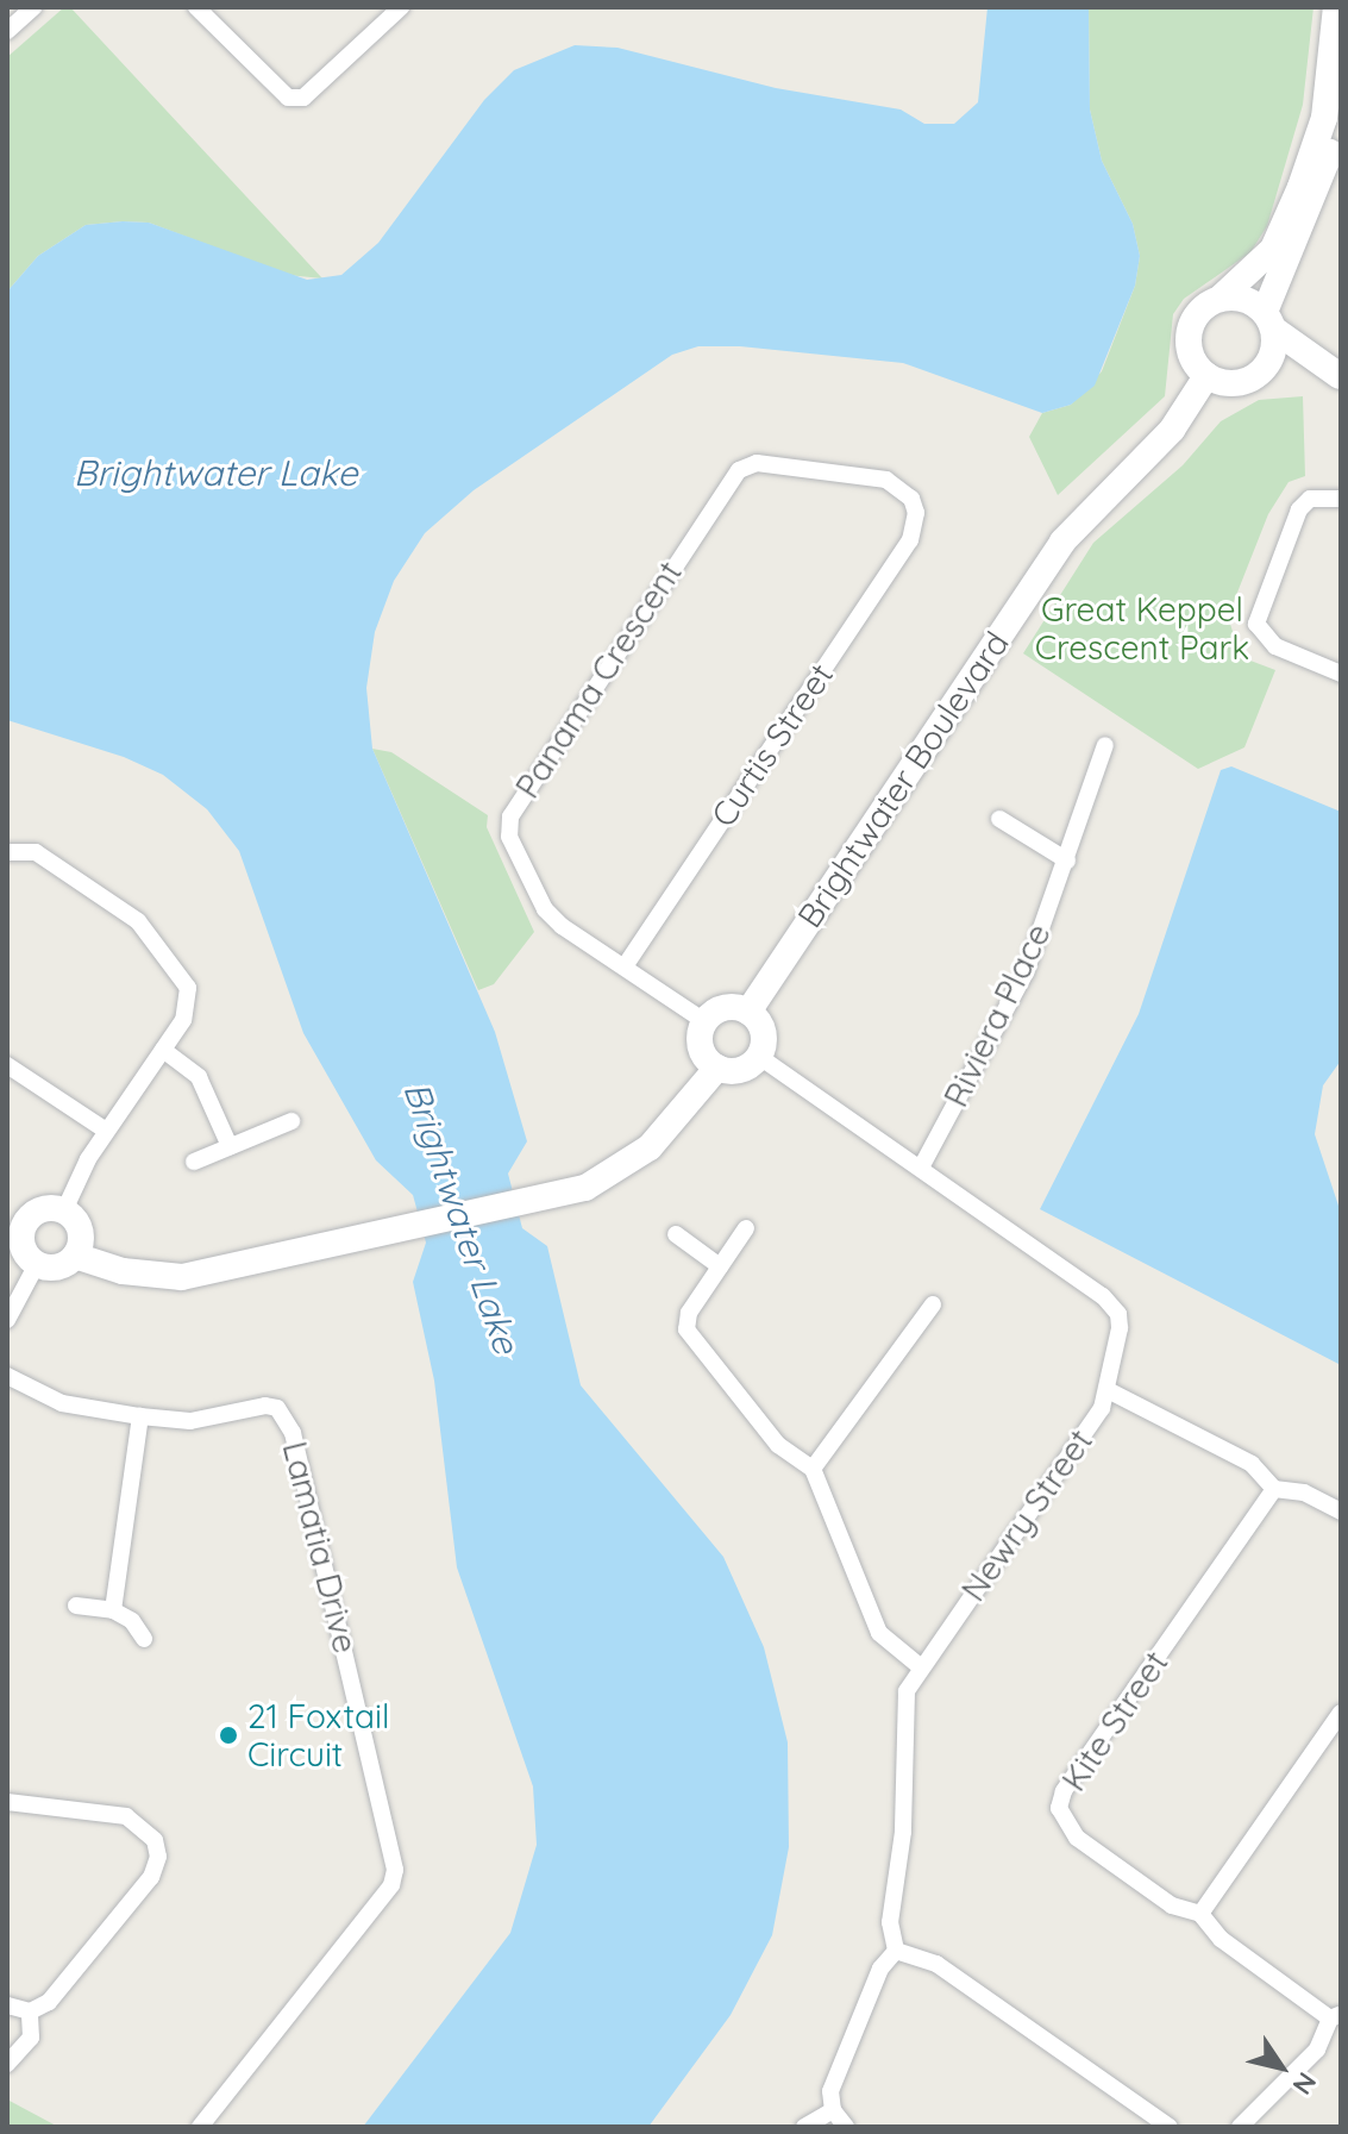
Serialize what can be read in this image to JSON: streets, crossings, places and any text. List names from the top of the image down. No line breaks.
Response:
{"streets":{"street":["Panama Crescent","Curtis Street","Brightwater Boulevard","Riviera Place","Newry Street","Lamatia Drive","Kite Street"]},"crossings":[["Panama Crescent","Curtis Street"],["Panama Crescent","Brightwater Boulevard"],["Panama Crescent","Newry Street"],["Brightwater Boulevard","Newry Street"],["Riviera Place","Newry Street"]],"water":["Brightwater Lake"],"parks":["Great Keppel Crescent Park"],"places":["21 Foxtail Circuit"],"north":"bottom right"}
